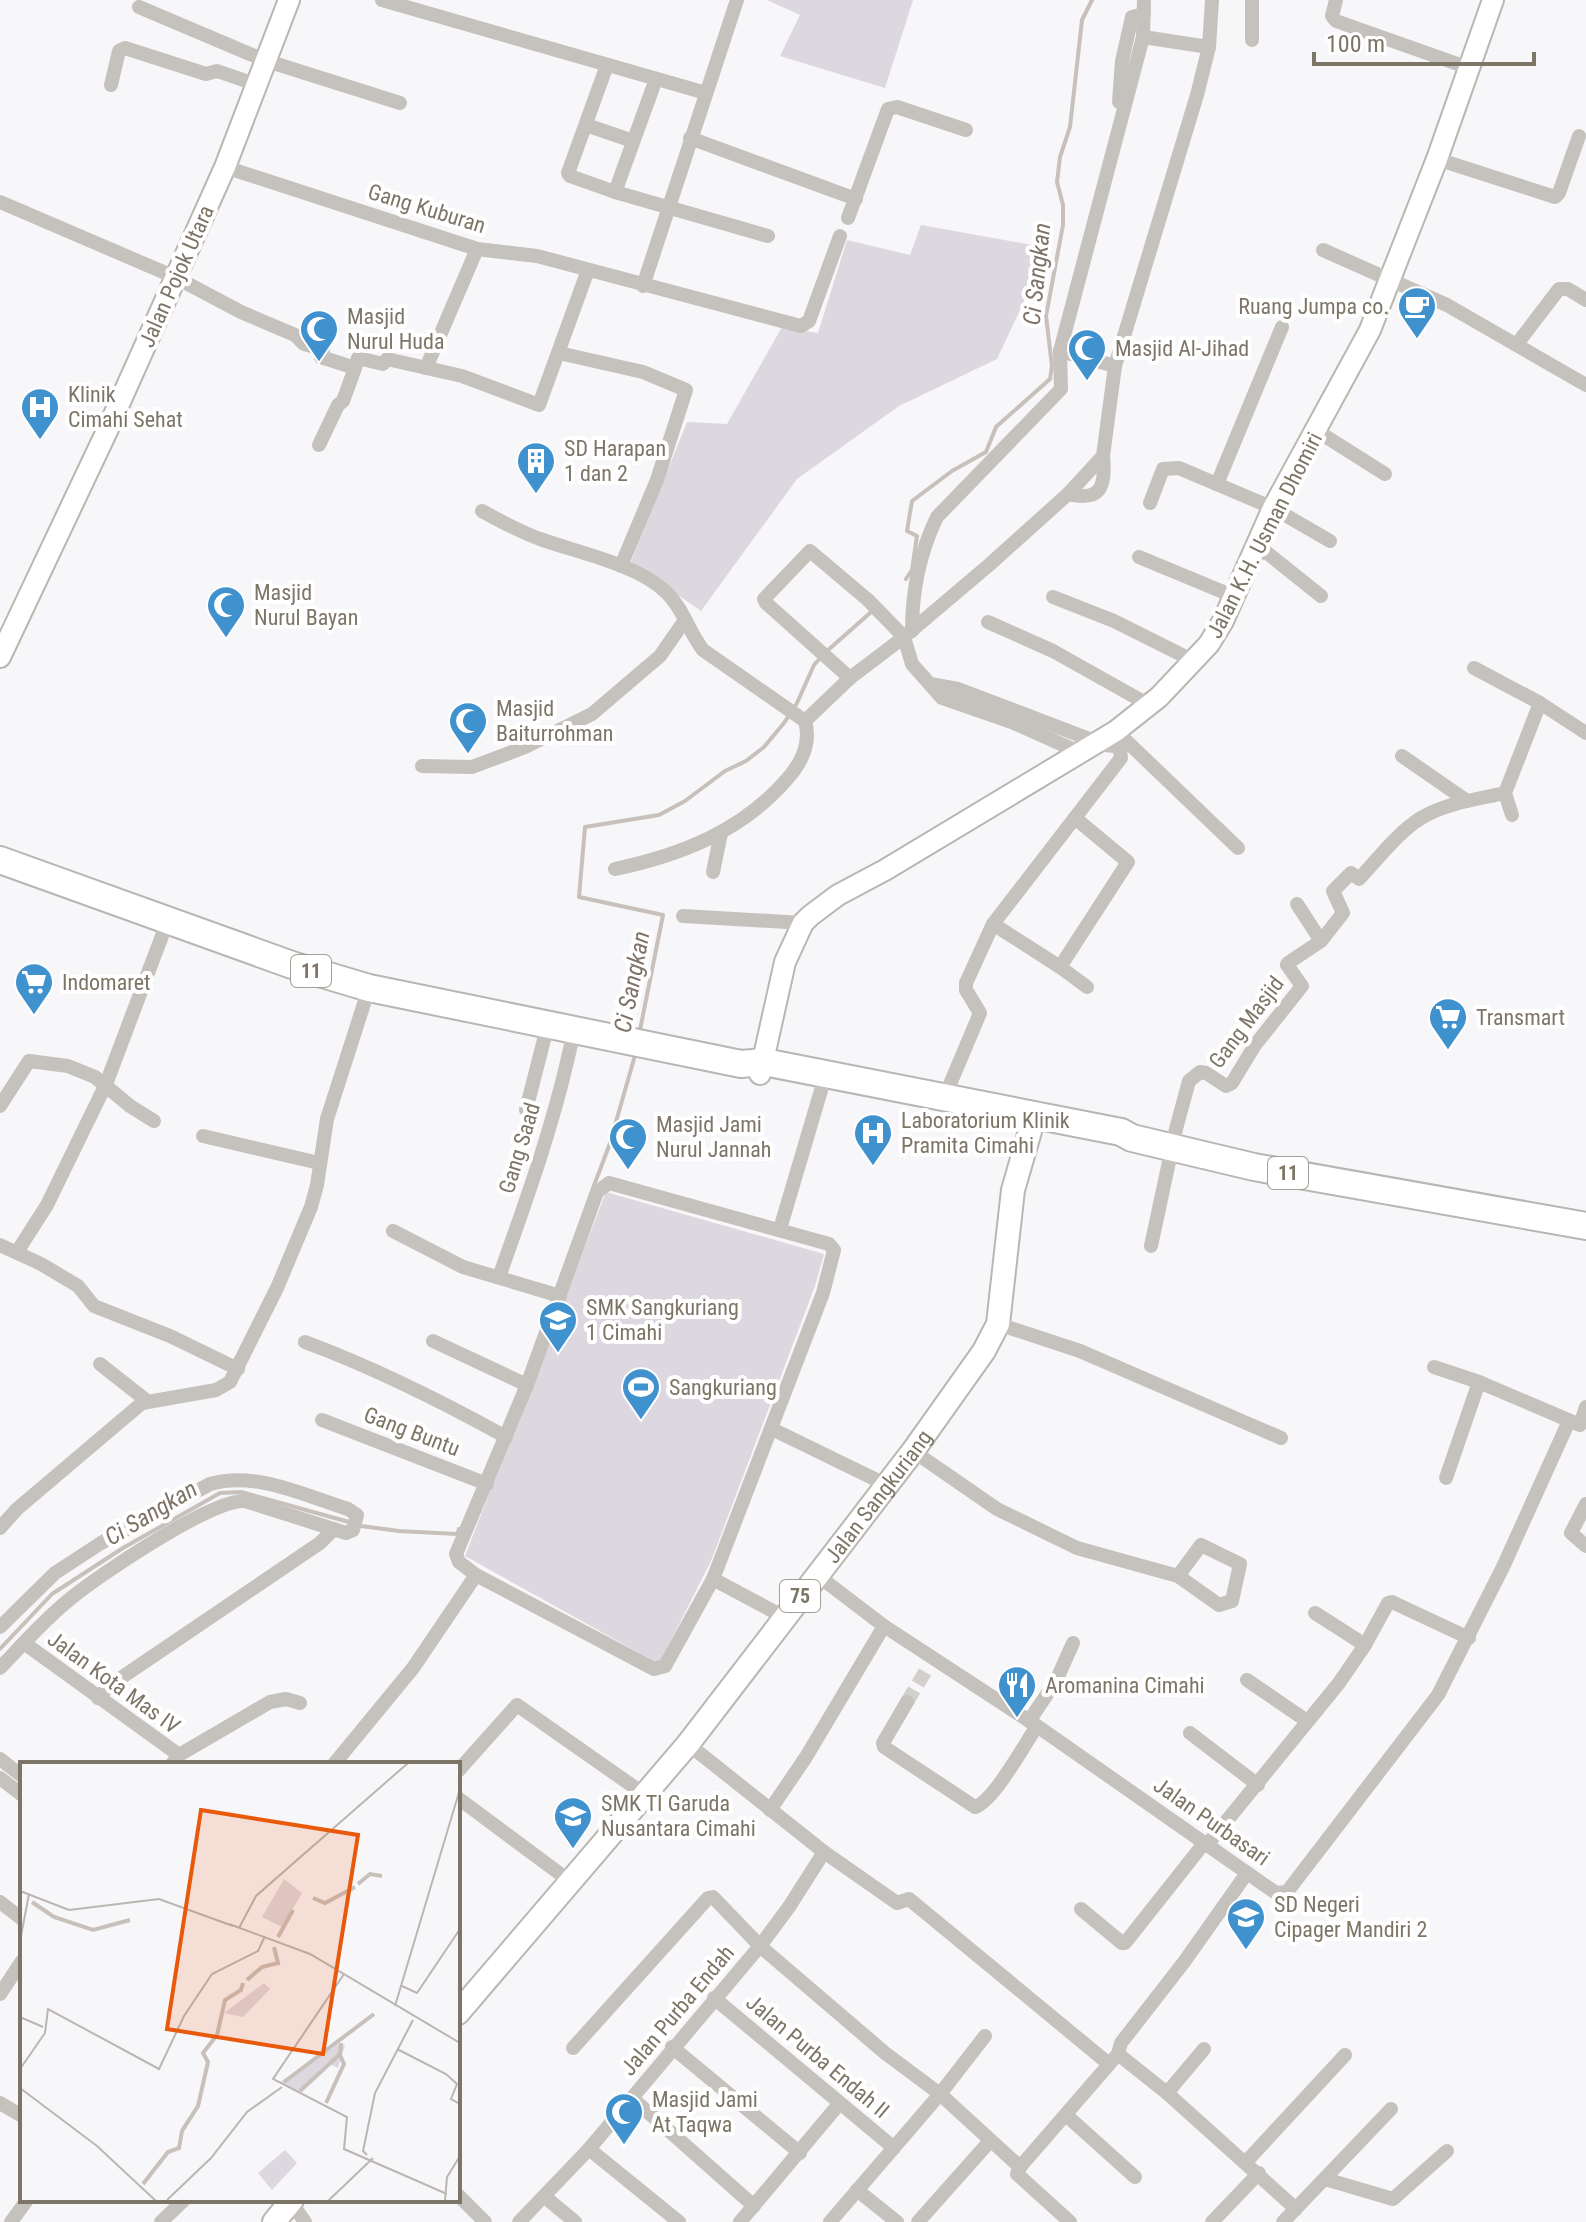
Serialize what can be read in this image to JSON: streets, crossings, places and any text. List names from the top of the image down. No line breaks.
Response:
{"streets":{"highway":["11"],"main road":["Jalan Pojok Utara","Jalan K.H. Usman Dhomiri","Jalan Sangkuriang","75"],"street":["Gang Kuburan","Gang Masjid","Gang Saad","Gang Buntu","Jalan Kota Mas IV","Jalan Purbasari","Jalan Purba Endah","Jalan Purba Endah II"]},"crossings":[["Gang Kuburan","Jalan Pojok Utara"],["Jalan K.H. Usman Dhomiri","11"],["11","Gang Masjid"],["11","Gang Saad"],["11","Jalan Sangkuriang"],["Jalan Sangkuriang","Jalan Purbasari"],["Jalan Purba Endah","Jalan Purba Endah II"]],"water":["Ci Sangkan"],"places":{"cafe":["Ruang Jumpa co."],"mosque":["Masjid Nurul Huda","Masjid Al-Jihad","Masjid Nurul Bayan","Masjid Baiturrohman","Masjid Jami Nurul Jannah","Masjid Jami At Taqwa"],"hospital":["Klinik Cimahi Sehat","Laboratorium Klinik Pramita Cimahi"],"building":["SD Harapan 1 dan 2"],"supermarket":["Indomaret","Transmart"],"school or university":["SMK Sangkuriang 1 Cimahi","SMK TI Garuda Nusantara Cimahi","SD Negeri Cipager Mandiri 2"],"sports":["Sangkuriang"],"restaurant":["Aromanina Cimahi"]},"scale_bar":"100 m"}
